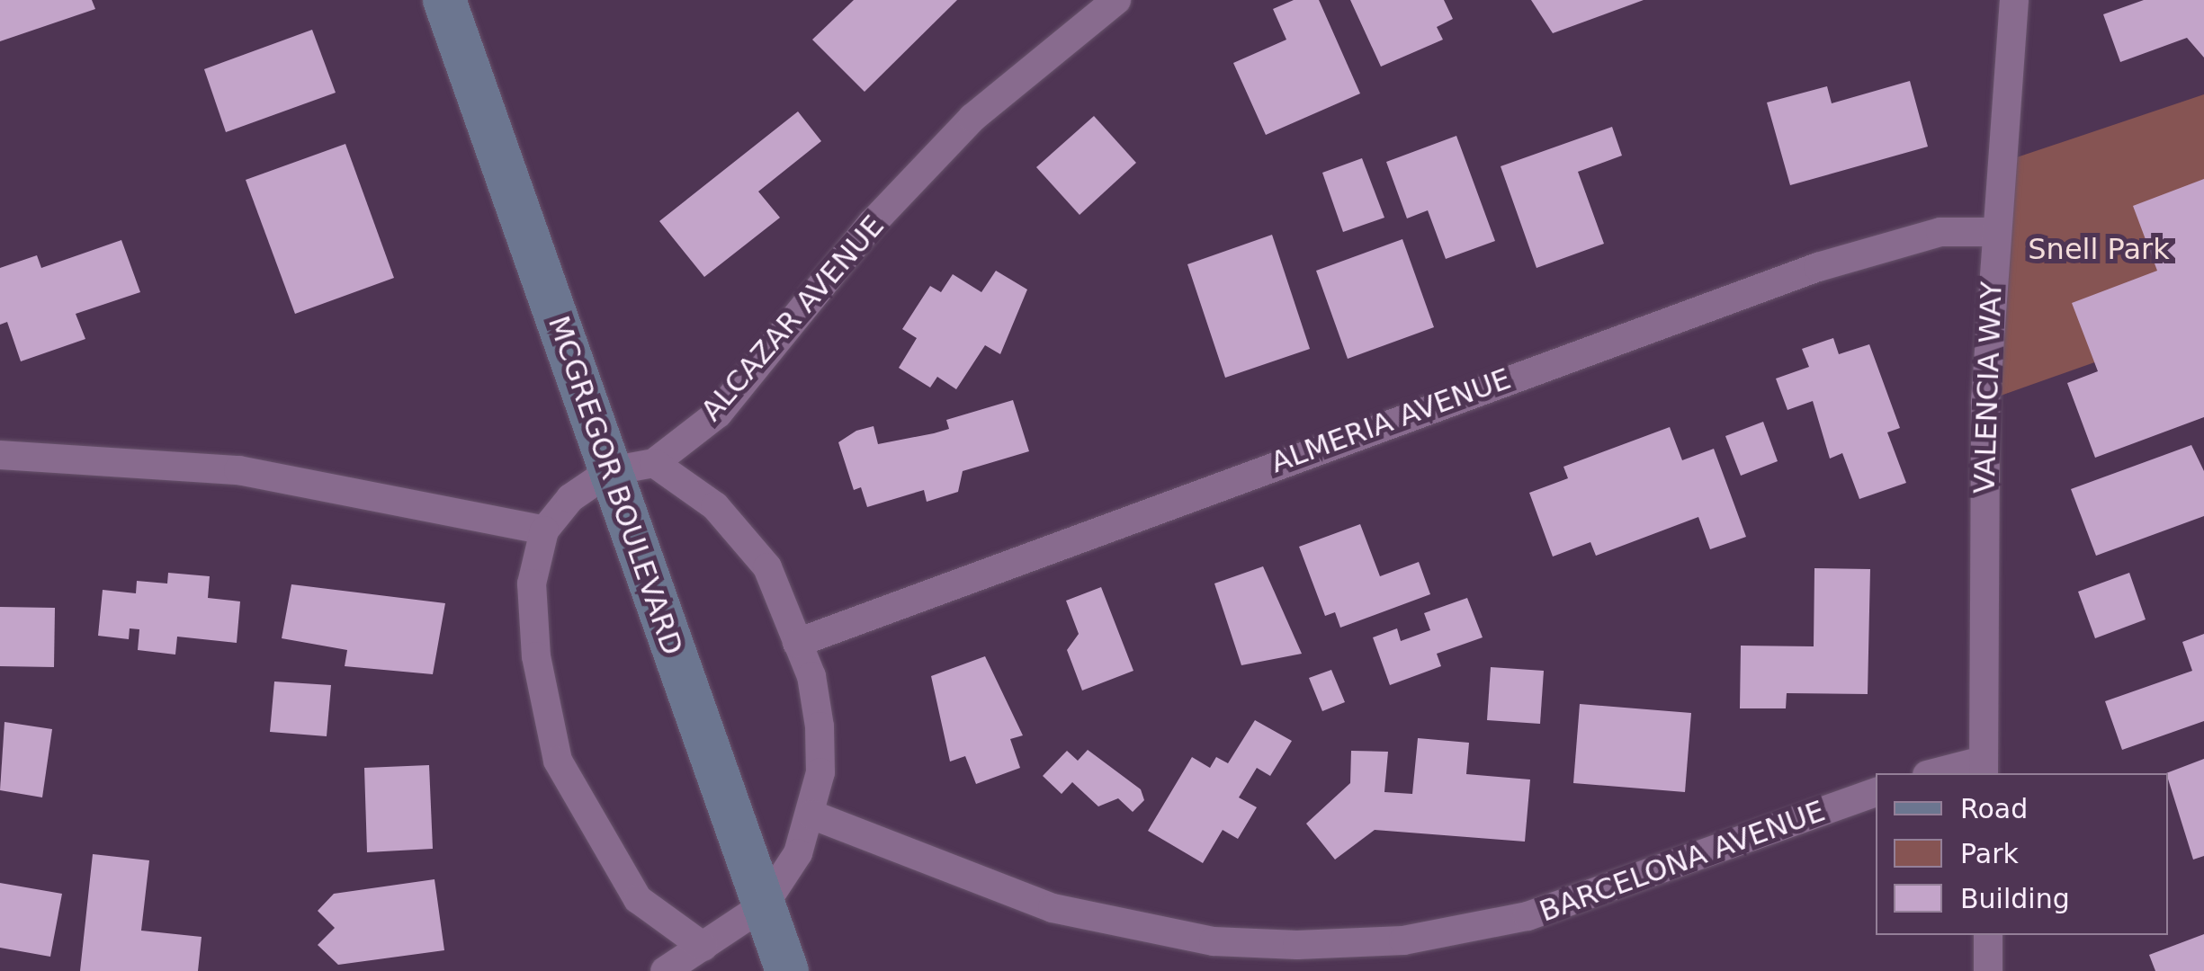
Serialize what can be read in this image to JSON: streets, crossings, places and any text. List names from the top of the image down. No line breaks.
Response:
{"streets":{"main road":["MCGREGOR BOULEVARD"],"street":["ALCAZAR AVENUE","VALENCIA WAY","ALMERIA AVENUE","BARCELONA AVENUE"]},"crossings":[["ALCAZAR AVENUE","MCGREGOR BOULEVARD"],["VALENCIA WAY","ALMERIA AVENUE"]],"parks":["Snell Park"],"legend":["Road","Park","Building"]}
